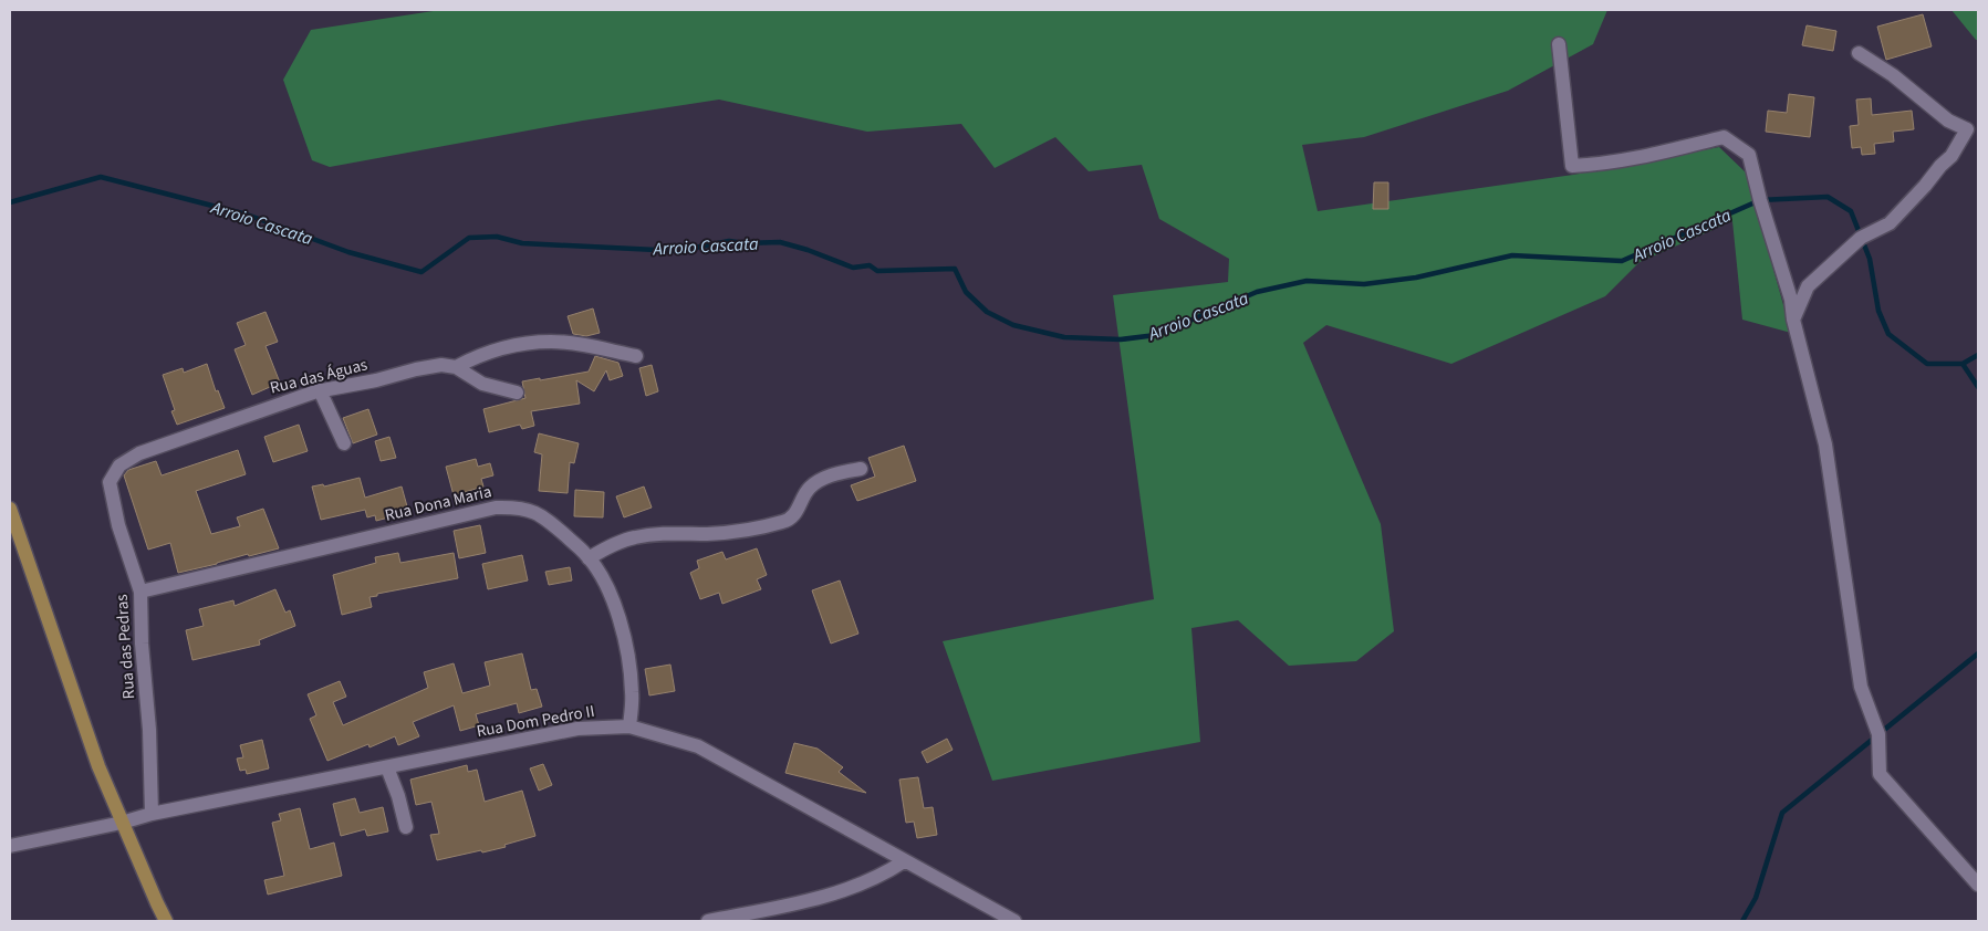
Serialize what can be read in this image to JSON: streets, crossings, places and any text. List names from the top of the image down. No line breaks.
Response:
{"streets":{"street":["Rua das Águas","Rua Dona Maria","Rua das Pedras","Rua Dom Pedro II"]},"crossings":[["Rua das Águas","Rua das Pedras"],["Rua Dona Maria","Rua das Pedras"],["Rua Dona Maria","Rua Dom Pedro II"],["Rua das Pedras","Rua Dom Pedro II"]],"water":["Arroio Cascata"]}
